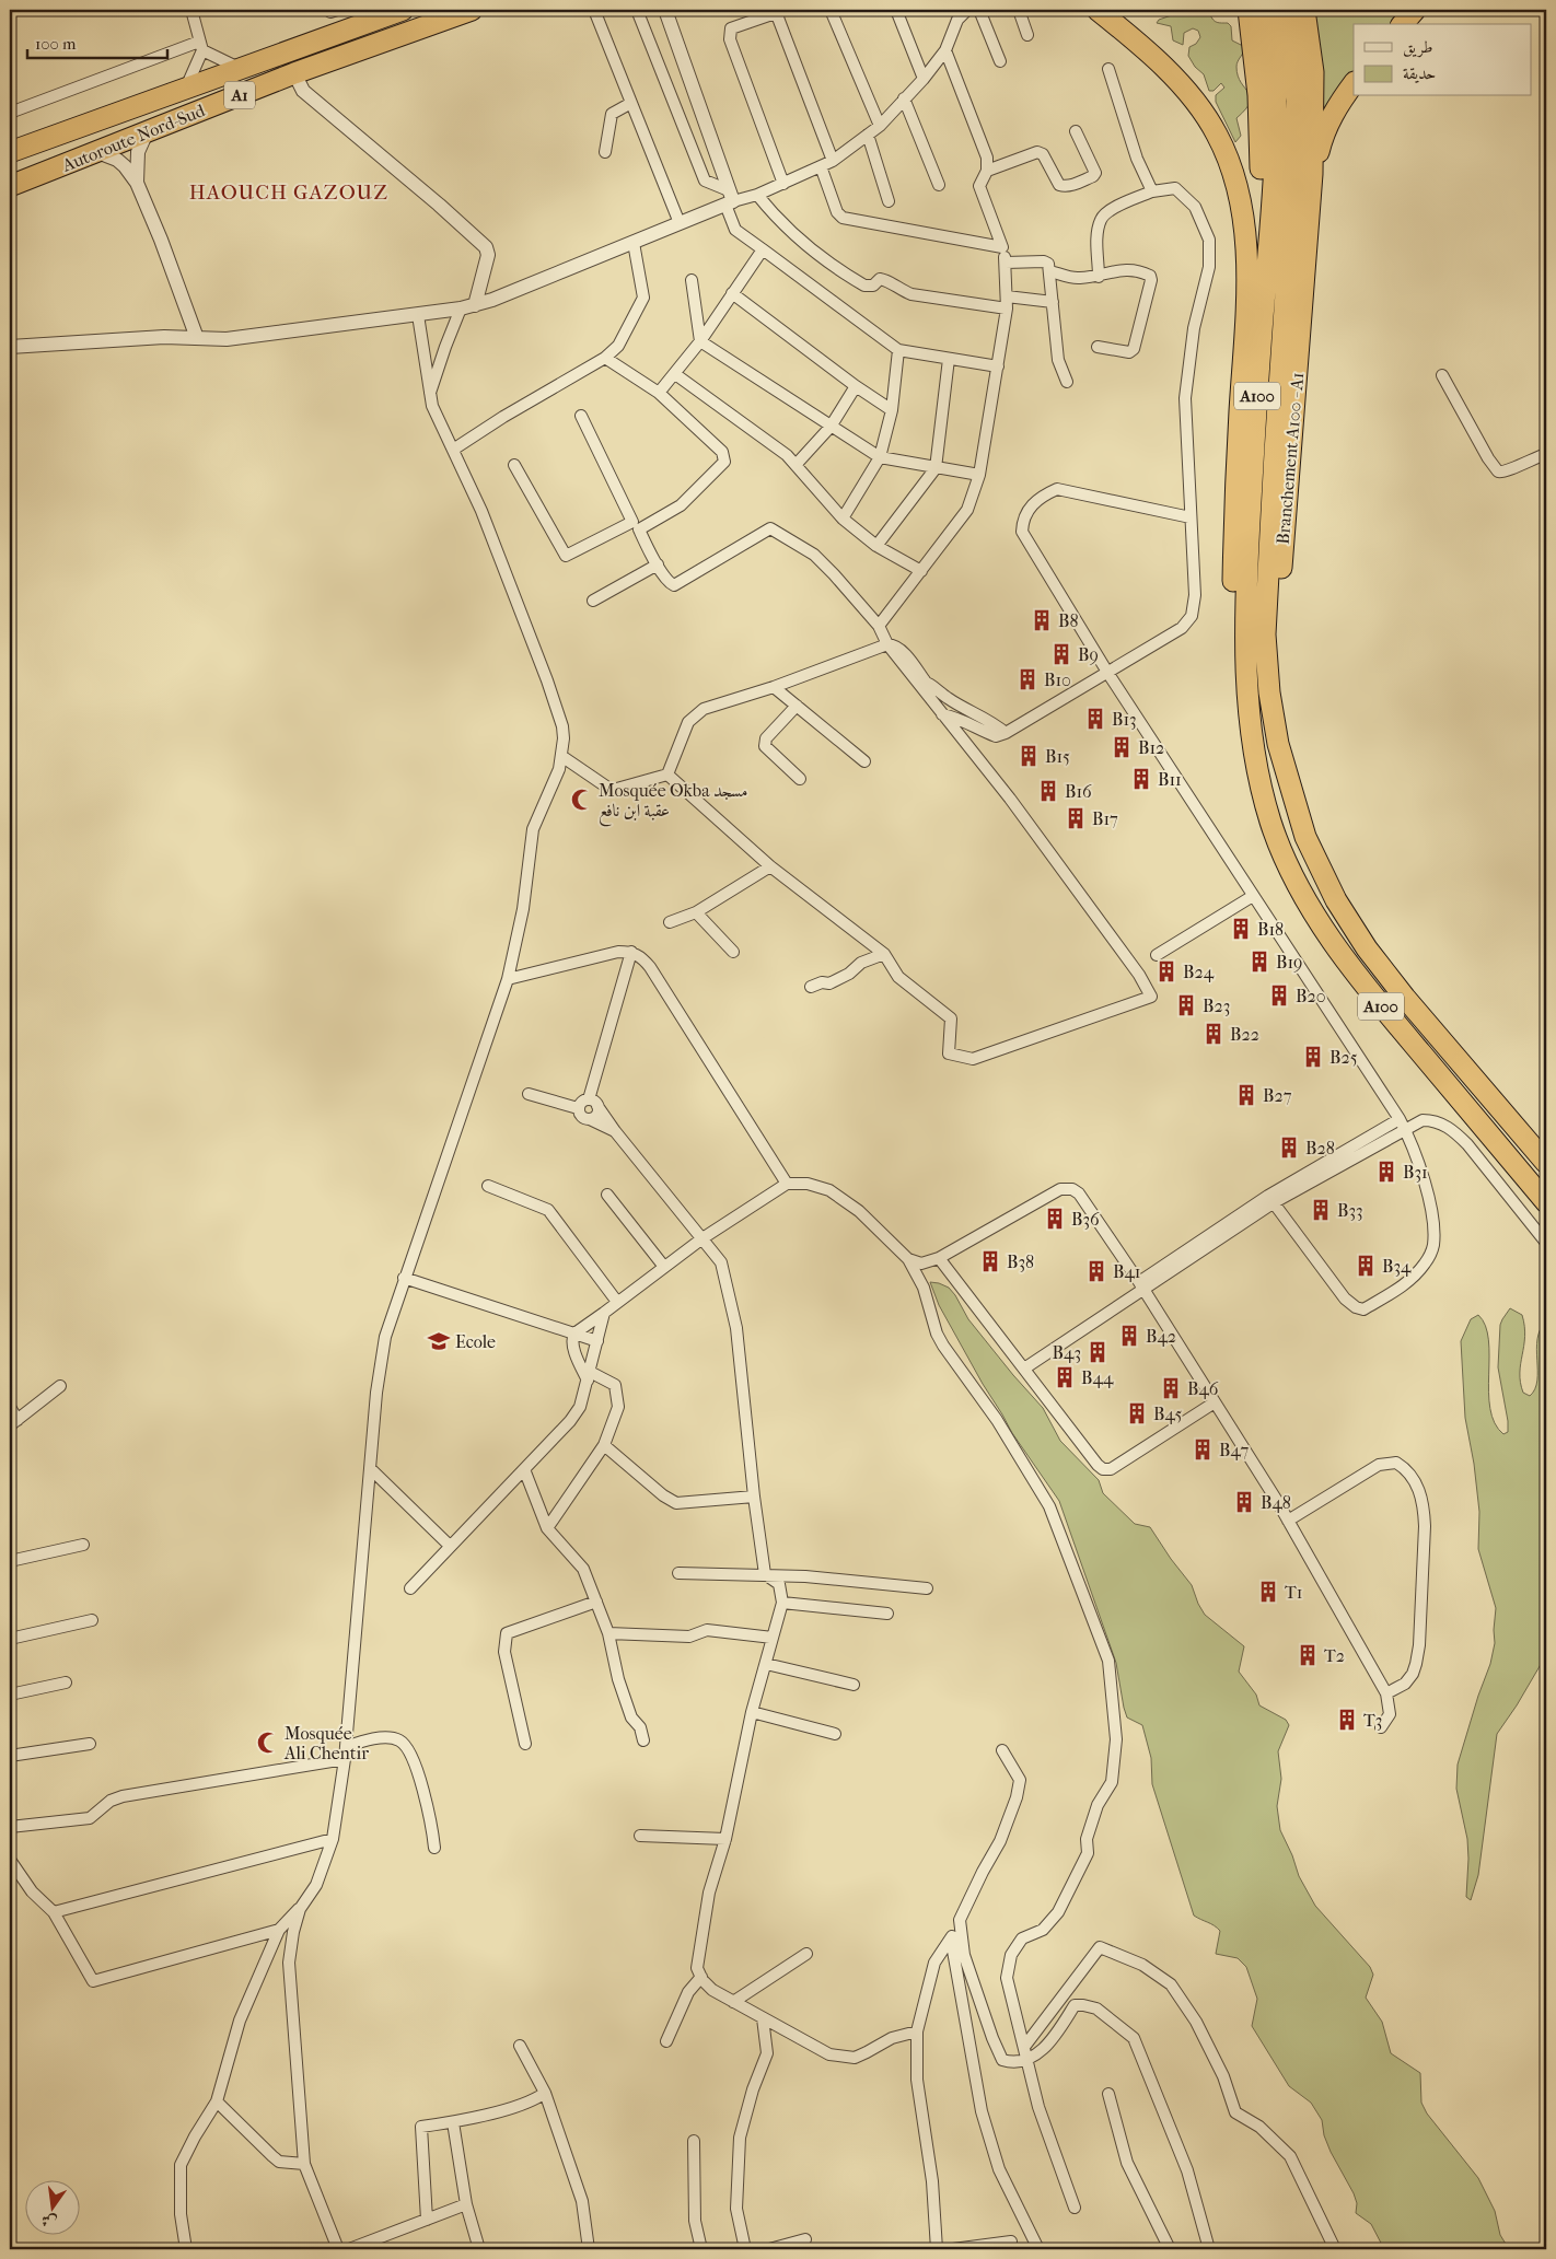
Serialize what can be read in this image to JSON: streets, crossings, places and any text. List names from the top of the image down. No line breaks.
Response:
{"streets":{"highway":["A1","Autoroute Nord-Sud","A100","Branchement A100 - A1"]},"crossings":[["A100","Branchement A100 - A1"]],"districts":["HAOUCH GAZOUZ"],"places":{"building":["B8","B9","B10","B13","B12","B15","B11","B16","B17","B18","B19","B24","B20","B23","B22","B25","B27","B28","B31","B33","B36","B38","B34","B41","B42","B43","B44","B46","B45","B47","B48","T1","T2","T3"],"mosque":["Mosquée Okba مسجد عقبة ابن نافع","Mosquée Ali Chentir"],"school or university":["Ecole"]},"legend":["طريق","حديقة"],"scale_bar":"100 m","north":"bottom"}
